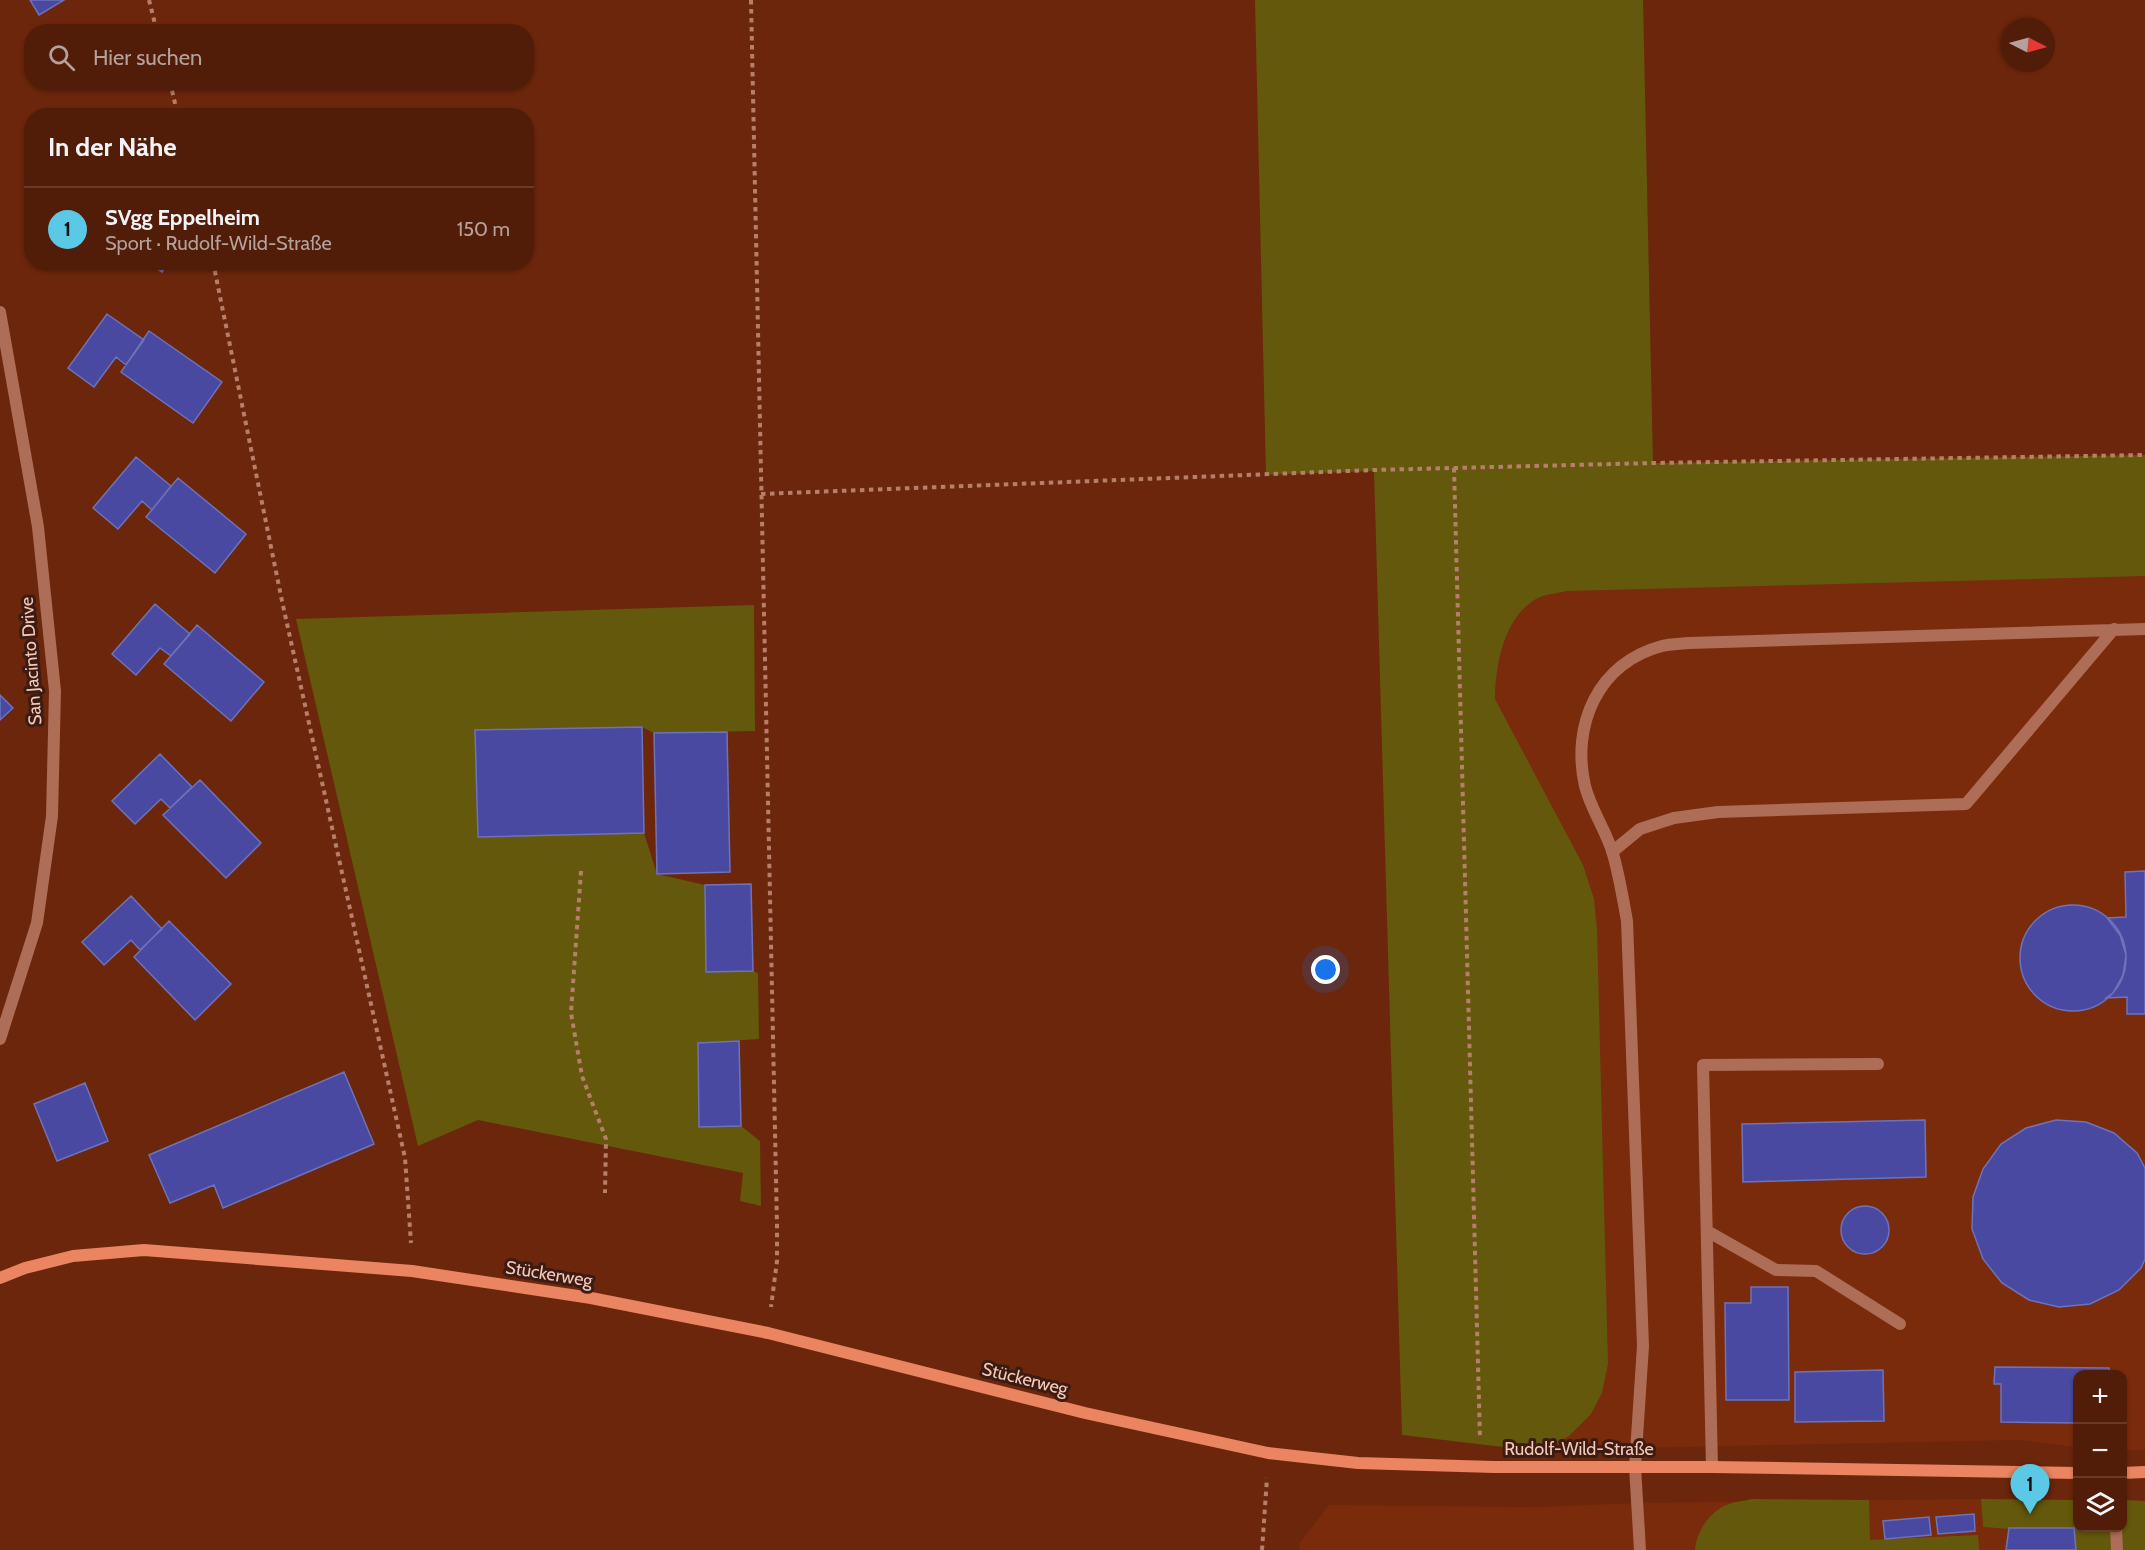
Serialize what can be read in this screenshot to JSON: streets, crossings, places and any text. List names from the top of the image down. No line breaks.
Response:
{"streets":{"street":["San Jacinto Drive","Stückerweg","Rudolf-Wild-Straße"]},"crossings":[["Stückerweg","Rudolf-Wild-Straße"]],"north":"right","page":{"search":"Hier suchen","heading":"In der Nähe","list":[{"mark":"1","name":"SVgg Eppelheim","note":"Sport · Rudolf-Wild-Straße","value":"150 m"}],"map_buttons":["+","−"],"pins":"1"}}
